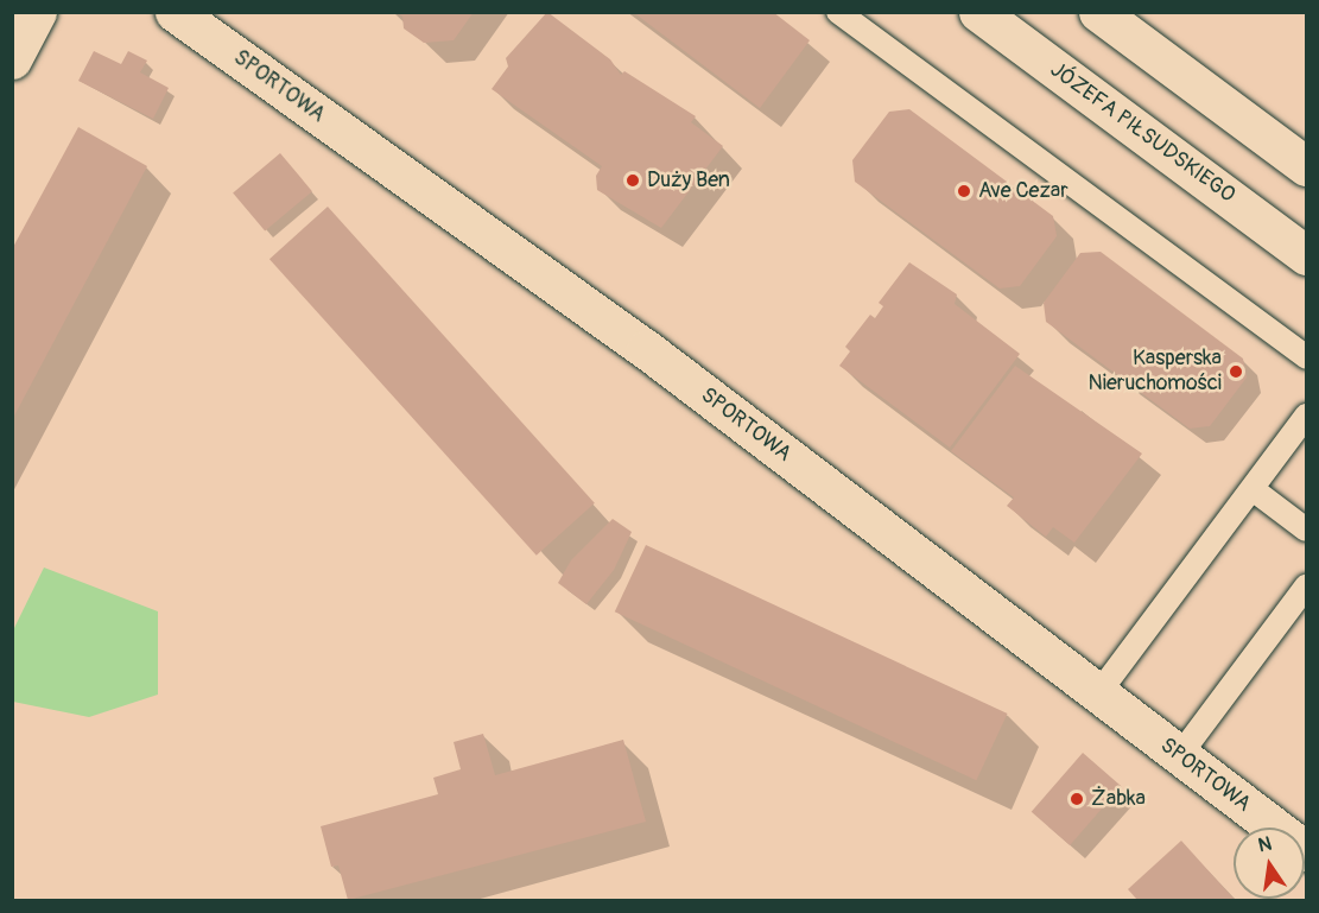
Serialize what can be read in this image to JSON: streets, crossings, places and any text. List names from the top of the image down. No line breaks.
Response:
{"streets":{"street":["SPORTOWA","JÓZEFA PIŁSUDSKIEGO"]},"places":["Duży Ben","Ave Cezar","Kasperska Nieruchomości","Żabka"],"north":"top"}
